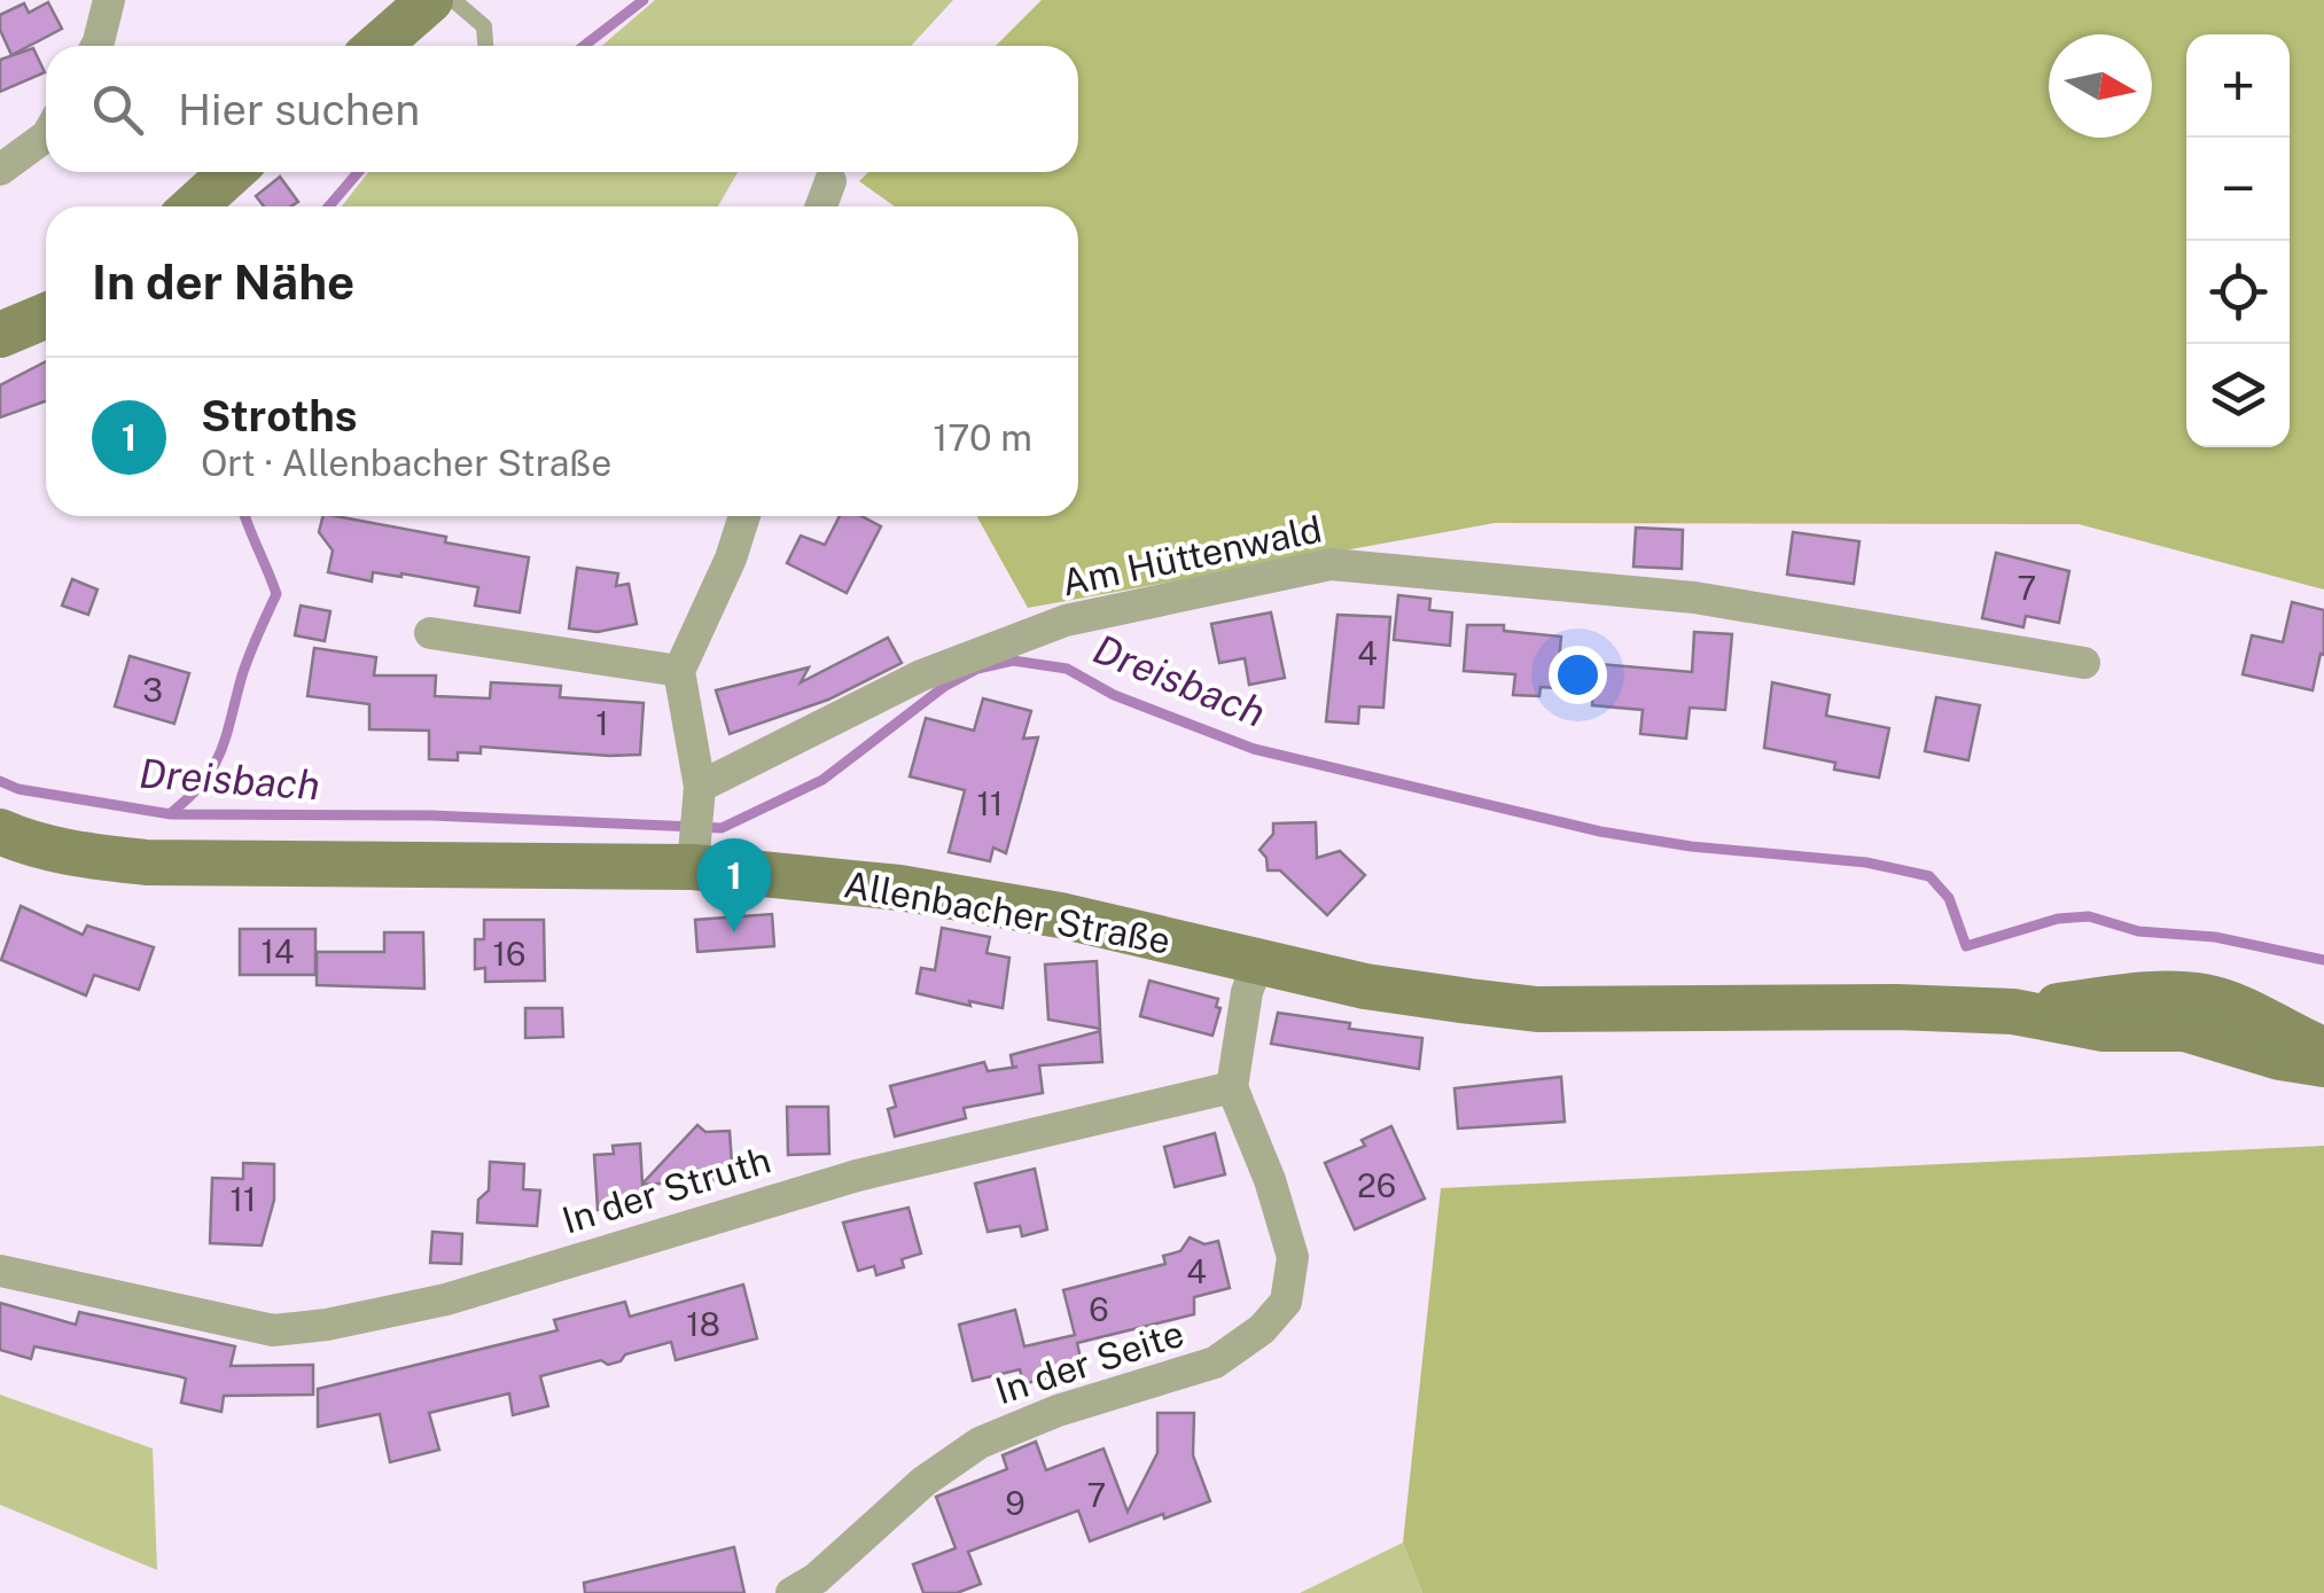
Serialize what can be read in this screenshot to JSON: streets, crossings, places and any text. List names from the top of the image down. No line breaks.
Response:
{"streets":{"main road":["Allenbacher Straße"],"street":["Am Hüttenwald","In der Struth","In der Seite"]},"crossings":[["In der Struth","In der Seite"]],"water":["Dreisbach"],"house_numbers":["7","4","3","1","11","14","16","26","11","4","6","18","7","9"],"north":"right","page":{"map_buttons":["+","−"],"search":"Hier suchen","heading":"In der Nähe","list":[{"mark":"1","name":"Stroths","note":"Ort · Allenbacher Straße","value":"170 m"}],"pins":"1"}}
